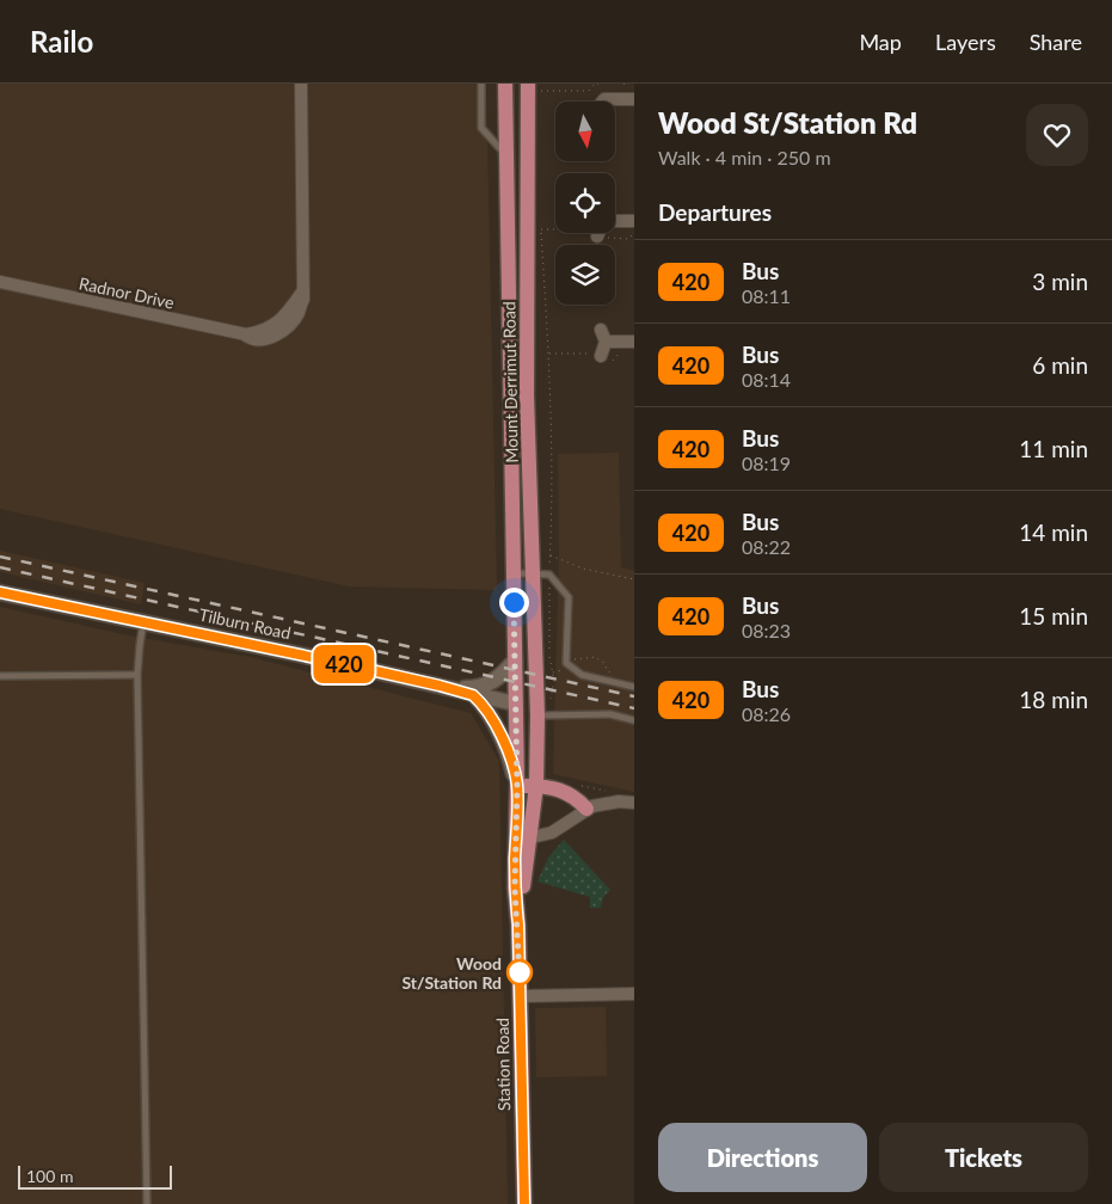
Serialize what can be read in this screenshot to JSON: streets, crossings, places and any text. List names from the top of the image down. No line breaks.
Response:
{"streets":{"main road":["Mount Derrimut Road","Station Road"],"street":["Radnor Drive","Tilburn Road"]},"crossings":[["Mount Derrimut Road","Station Road"],["Tilburn Road","Station Road"]],"places":["Wood St/Station Rd"],"lines":["bus line 420"],"scale_bar":"100 m","north":"bottom","page":{"header":"Railo","nav":["Map","Layers","Share"],"on_map":"420","heading":[["Wood St/Station Rd","Walk · 4 min · 250 m"],"Departures"],"list":[{"mark":"420","name":"Bus","note":"08:11","value":"3 min"},{"mark":"420","name":"Bus","note":"08:14","value":"6 min"},{"mark":"420","name":"Bus","note":"08:19","value":"11 min"},{"mark":"420","name":"Bus","note":"08:22","value":"14 min"},{"mark":"420","name":"Bus","note":"08:23","value":"15 min"},{"mark":"420","name":"Bus","note":"08:26","value":"18 min"}],"buttons":["Directions","Tickets"],"scale":"100 m"}}
